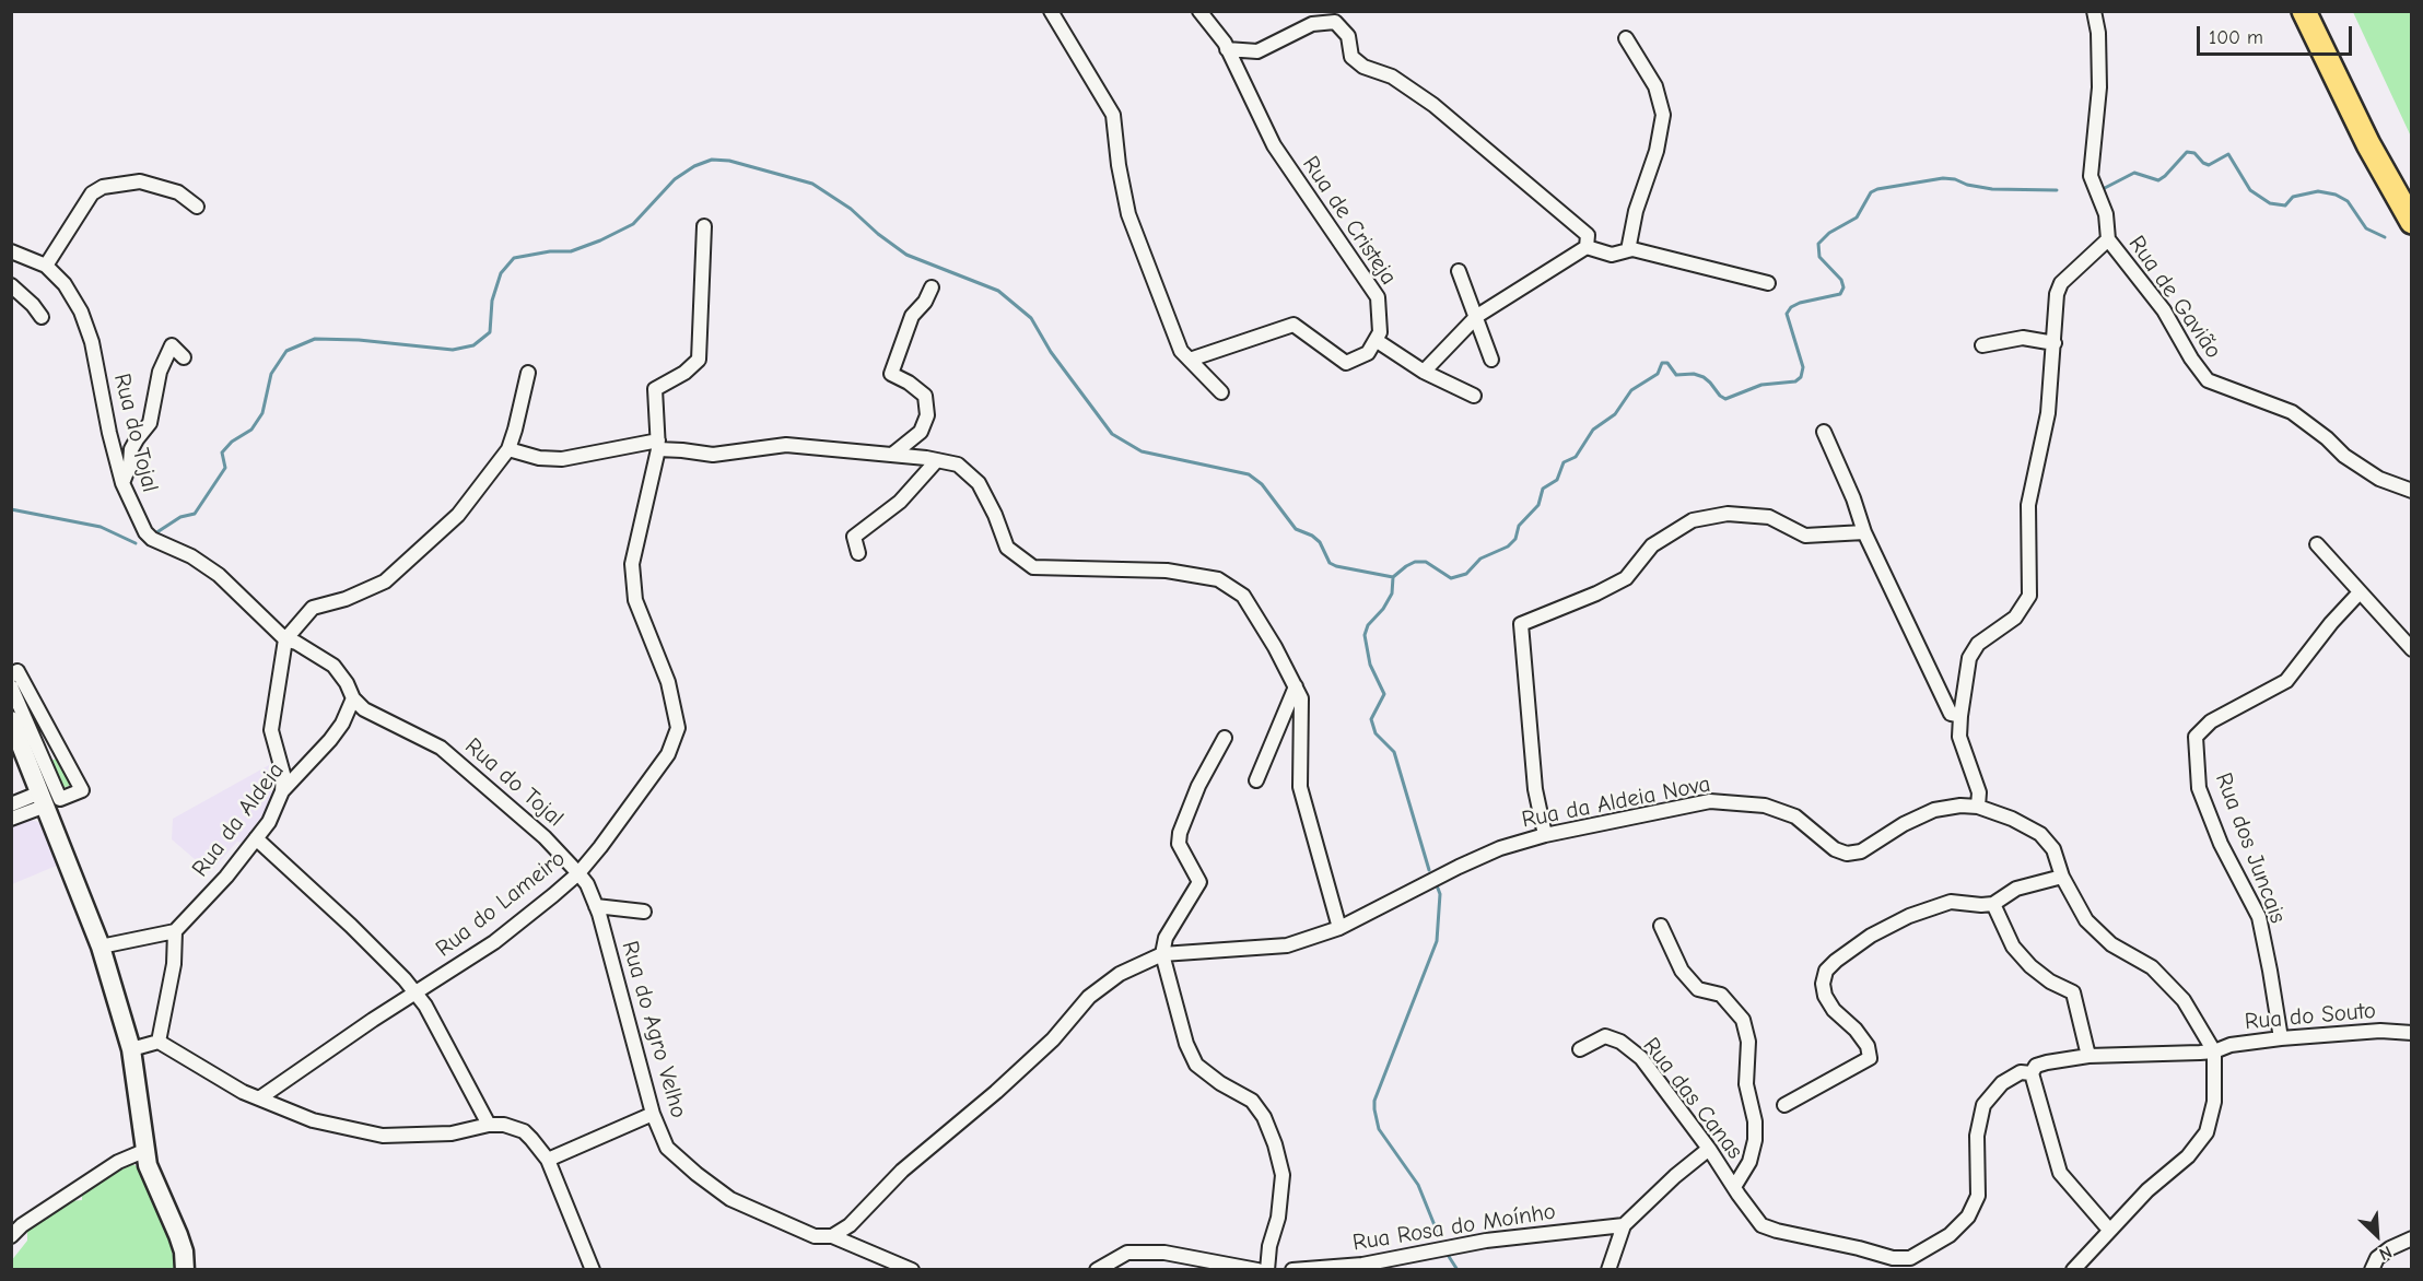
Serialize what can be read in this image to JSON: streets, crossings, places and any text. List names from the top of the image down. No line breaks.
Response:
{"streets":{"street":["Rua de Cristeja","Rua de Gavião","Rua do Tojal","Rua da Aldeia Nova","Rua da Aldeia","Rua dos Juncais","Rua do Lameiro","Rua do Souto","Rua do Agro Velho","Rua das Canas","Rua Rosa do Moínho"]},"crossings":[["Rua do Tojal","Rua da Aldeia"],["Rua do Tojal","Rua do Lameiro"],["Rua do Tojal","Rua do Agro Velho"],["Rua da Aldeia Nova","Rua do Souto"],["Rua da Aldeia Nova","Rua do Agro Velho"],["Rua dos Juncais","Rua do Souto"],["Rua do Lameiro","Rua do Agro Velho"]],"scale_bar":"100 m","north":"bottom right"}
